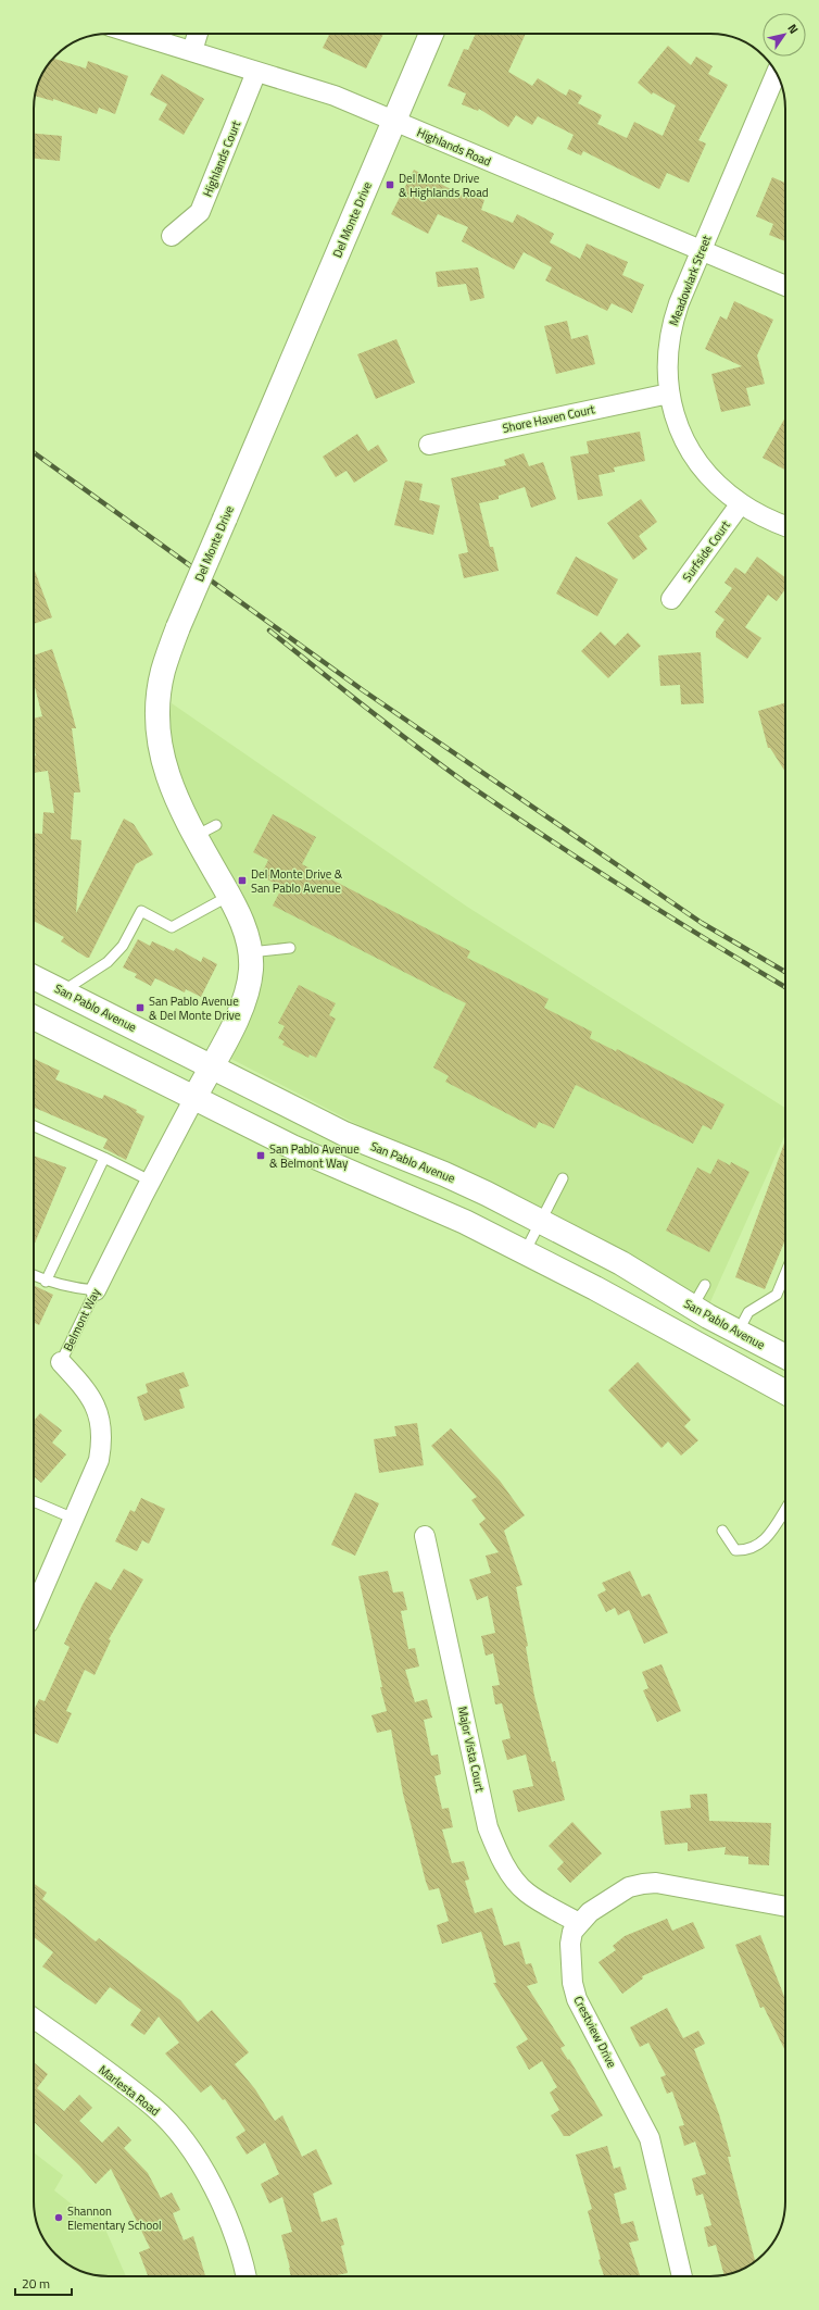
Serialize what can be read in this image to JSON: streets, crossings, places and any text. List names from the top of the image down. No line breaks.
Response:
{"streets":{"main road":["Del Monte Drive","San Pablo Avenue","Belmont Way"],"street":["Highlands Road","Highlands Court","Meadowlark Street","Shore Haven Court","Surfside Court","Major Vista Court","Crestview Drive","Marlesta Road"]},"crossings":[["Highlands Road","Highlands Court"],["Highlands Road","Del Monte Drive"],["Highlands Road","Meadowlark Street"],["Del Monte Drive","San Pablo Avenue"],["Del Monte Drive","Belmont Way"],["Meadowlark Street","Shore Haven Court"],["Meadowlark Street","Surfside Court"],["San Pablo Avenue","Belmont Way"],["Major Vista Court","Crestview Drive"]],"places":{"transit":["Del Monte Drive & Highlands Road","Del Monte Drive & San Pablo Avenue","San Pablo Avenue & Del Monte Drive","San Pablo Avenue & Belmont Way"],"other":["Shannon Elementary School"]},"scale_bar":"20 m","north":"top right"}
